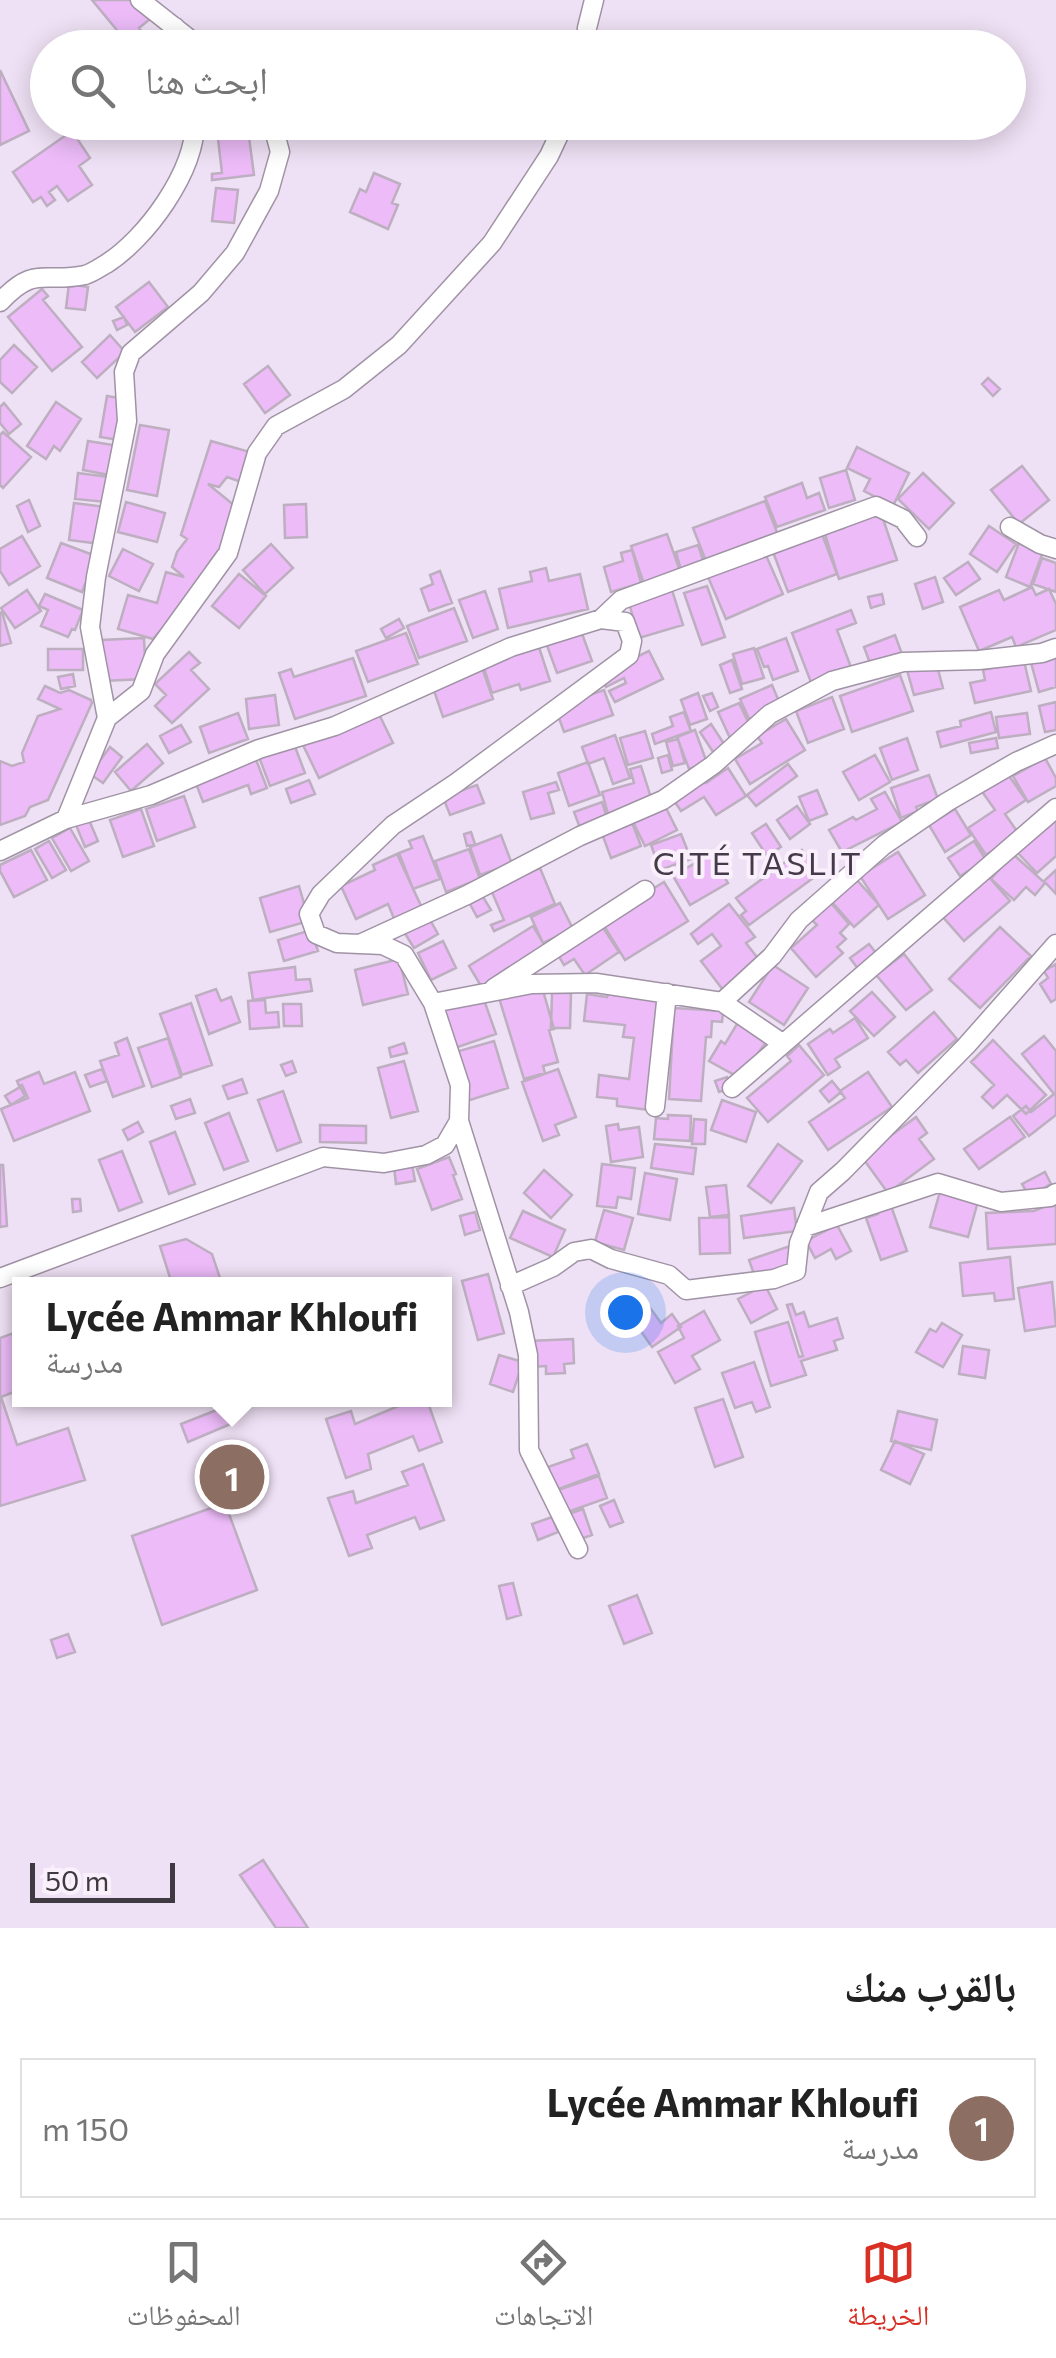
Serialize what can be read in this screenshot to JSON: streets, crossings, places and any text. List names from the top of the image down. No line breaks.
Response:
{"districts":["CITÉ TASLIT"],"scale_bar":"50 m","page":{"search":"ابحث هنا","popup":["Lycée Ammar Khloufi","مدرسة"],"pins":"1","scale":"50 m","heading":"بالقرب منك","list":[{"mark":"1","name":"Lycée Ammar Khloufi","note":"مدرسة","value":"150 m"}],"nav":["الخريطة","الاتجاهات","المحفوظات"]}}
